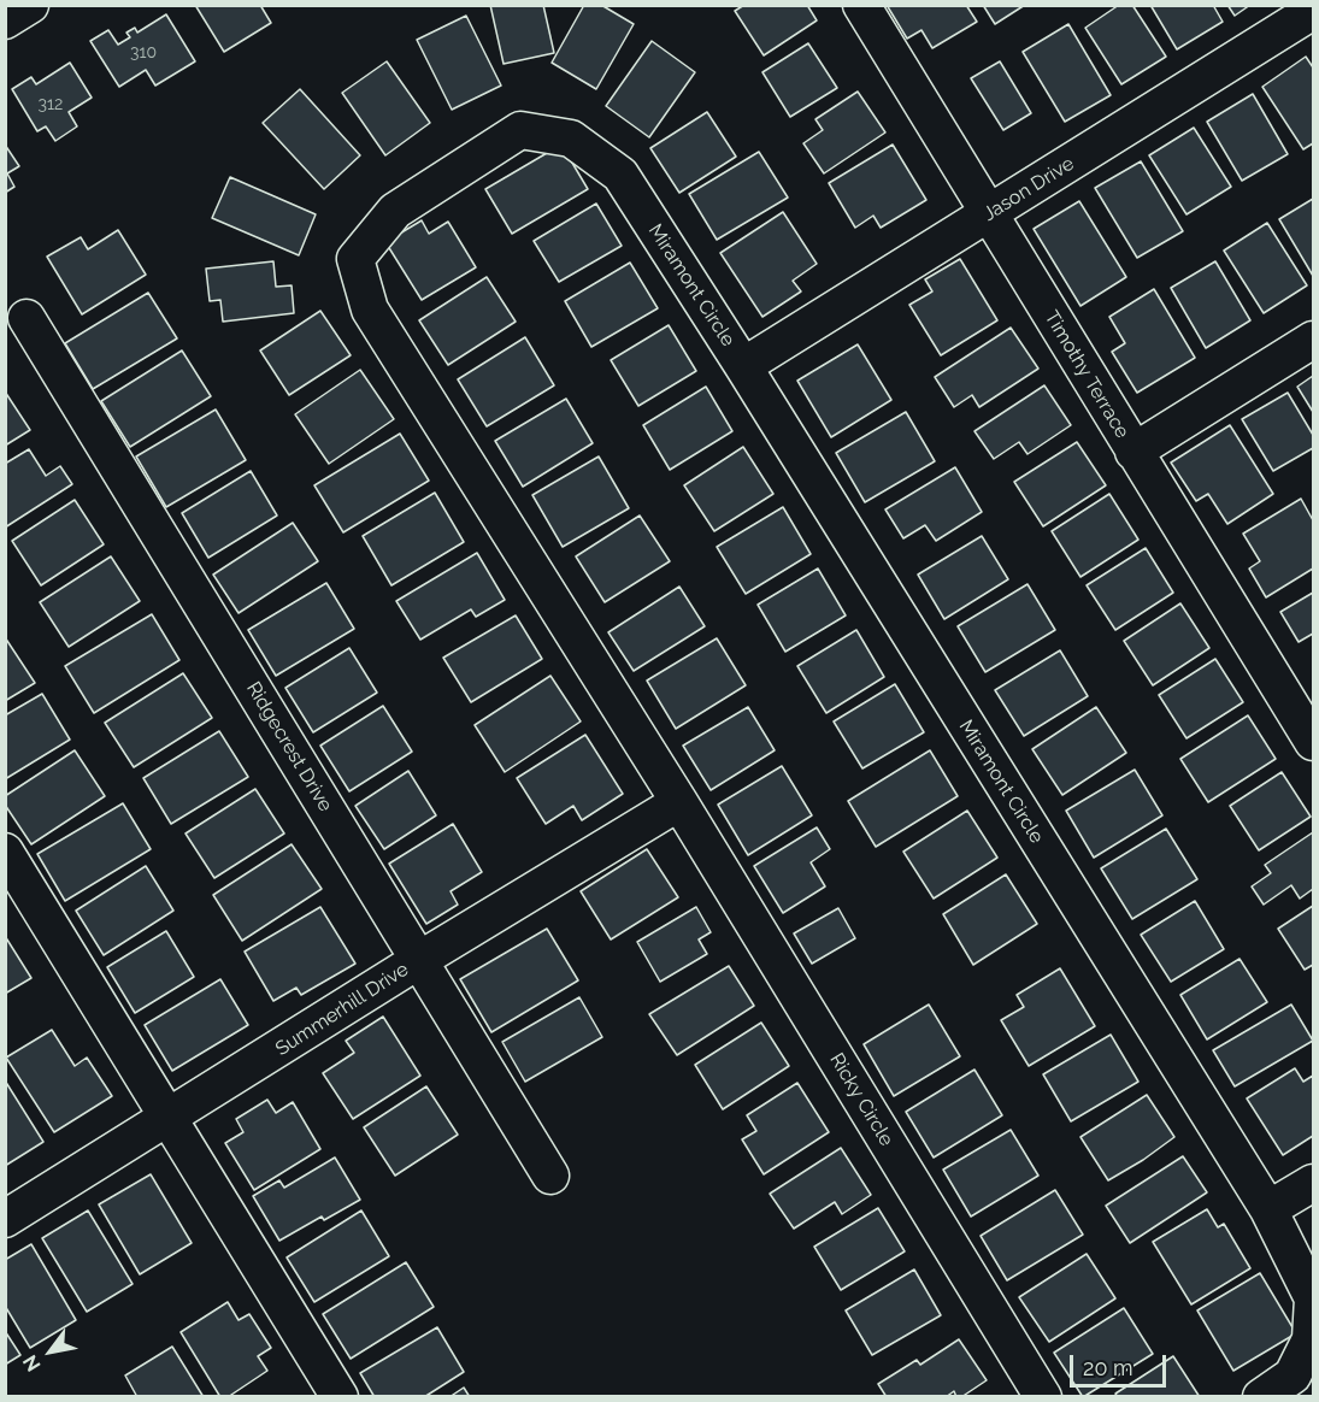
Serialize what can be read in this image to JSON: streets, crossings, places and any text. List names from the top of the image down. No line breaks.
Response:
{"streets":{"street":["Jason Drive","Miramont Circle","Timothy Terrace","Ridgecrest Drive","Summerhill Drive","Ricky Circle"]},"crossings":[["Jason Drive","Miramont Circle"],["Jason Drive","Timothy Terrace"],["Miramont Circle","Summerhill Drive"],["Miramont Circle","Ricky Circle"],["Ridgecrest Drive","Summerhill Drive"],["Summerhill Drive","Ricky Circle"]],"house_numbers":["310","312"],"scale_bar":"20 m","north":"bottom left"}
